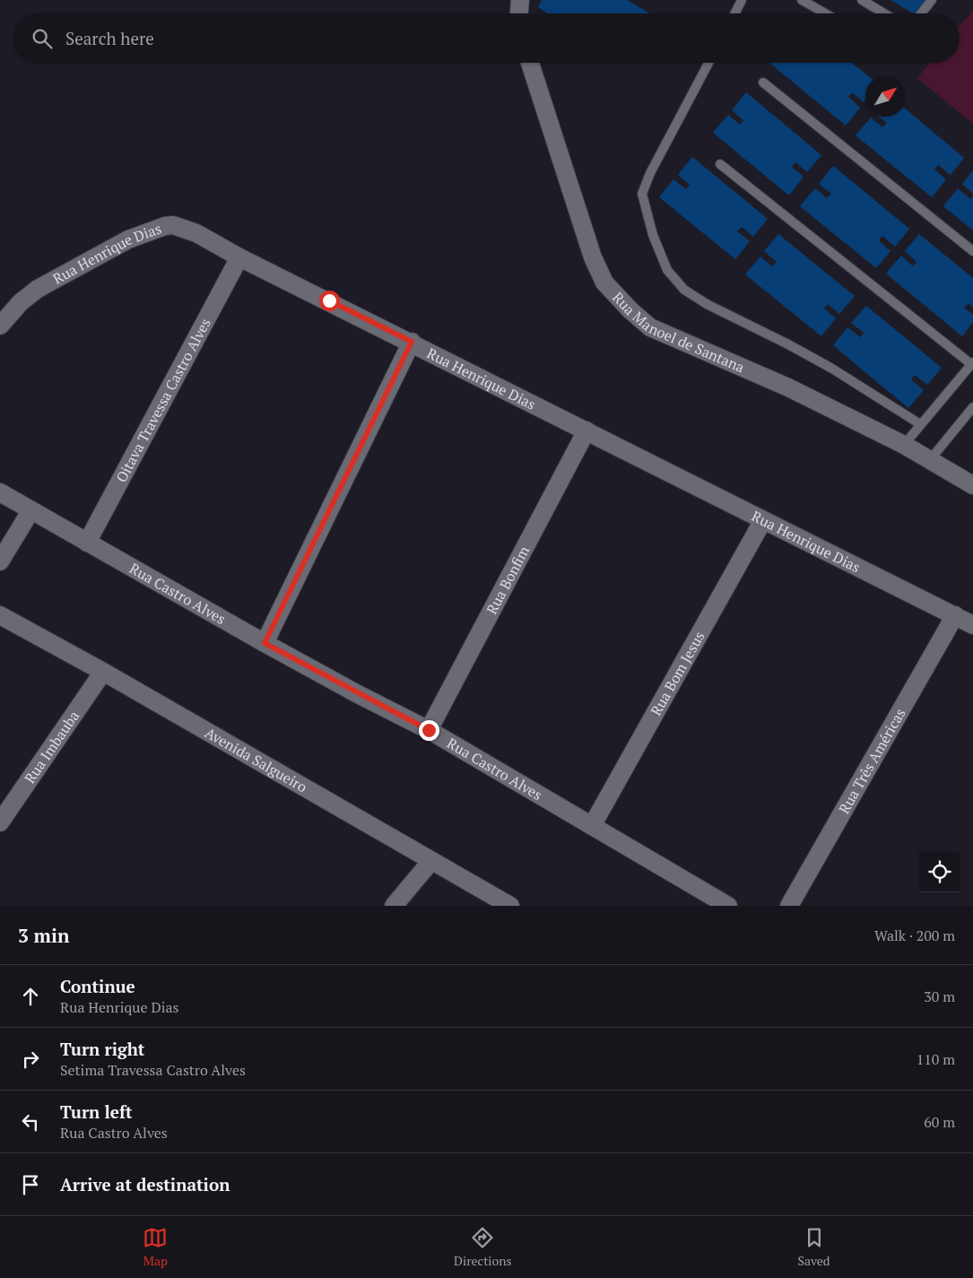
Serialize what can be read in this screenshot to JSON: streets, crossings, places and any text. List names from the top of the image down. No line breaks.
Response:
{"streets":{"street":["Rua Henrique Dias","Rua Manoel de Santana","Oitava Travessa Castro Alves","Rua Bonfim","Rua Castro Alves","Rua Bom Jesus","Rua Imbauba","Avenida Salgueiro","Rua Três Américas"]},"crossings":[["Rua Henrique Dias","Oitava Travessa Castro Alves"],["Rua Henrique Dias","Rua Bonfim"],["Rua Henrique Dias","Rua Bom Jesus"],["Rua Henrique Dias","Rua Três Américas"],["Oitava Travessa Castro Alves","Rua Castro Alves"],["Rua Bonfim","Rua Castro Alves"],["Rua Castro Alves","Rua Bom Jesus"],["Rua Imbauba","Avenida Salgueiro"]],"north":"top right","page":{"search":"Search here","heading":["3 min","Walk · 200 m"],"list":[["Continue","Rua Henrique Dias","30 m"],["Turn right","Setima Travessa Castro Alves","110 m"],["Turn left","Rua Castro Alves","60 m"],"Arrive at destination"],"nav":["Map","Directions","Saved"]}}
